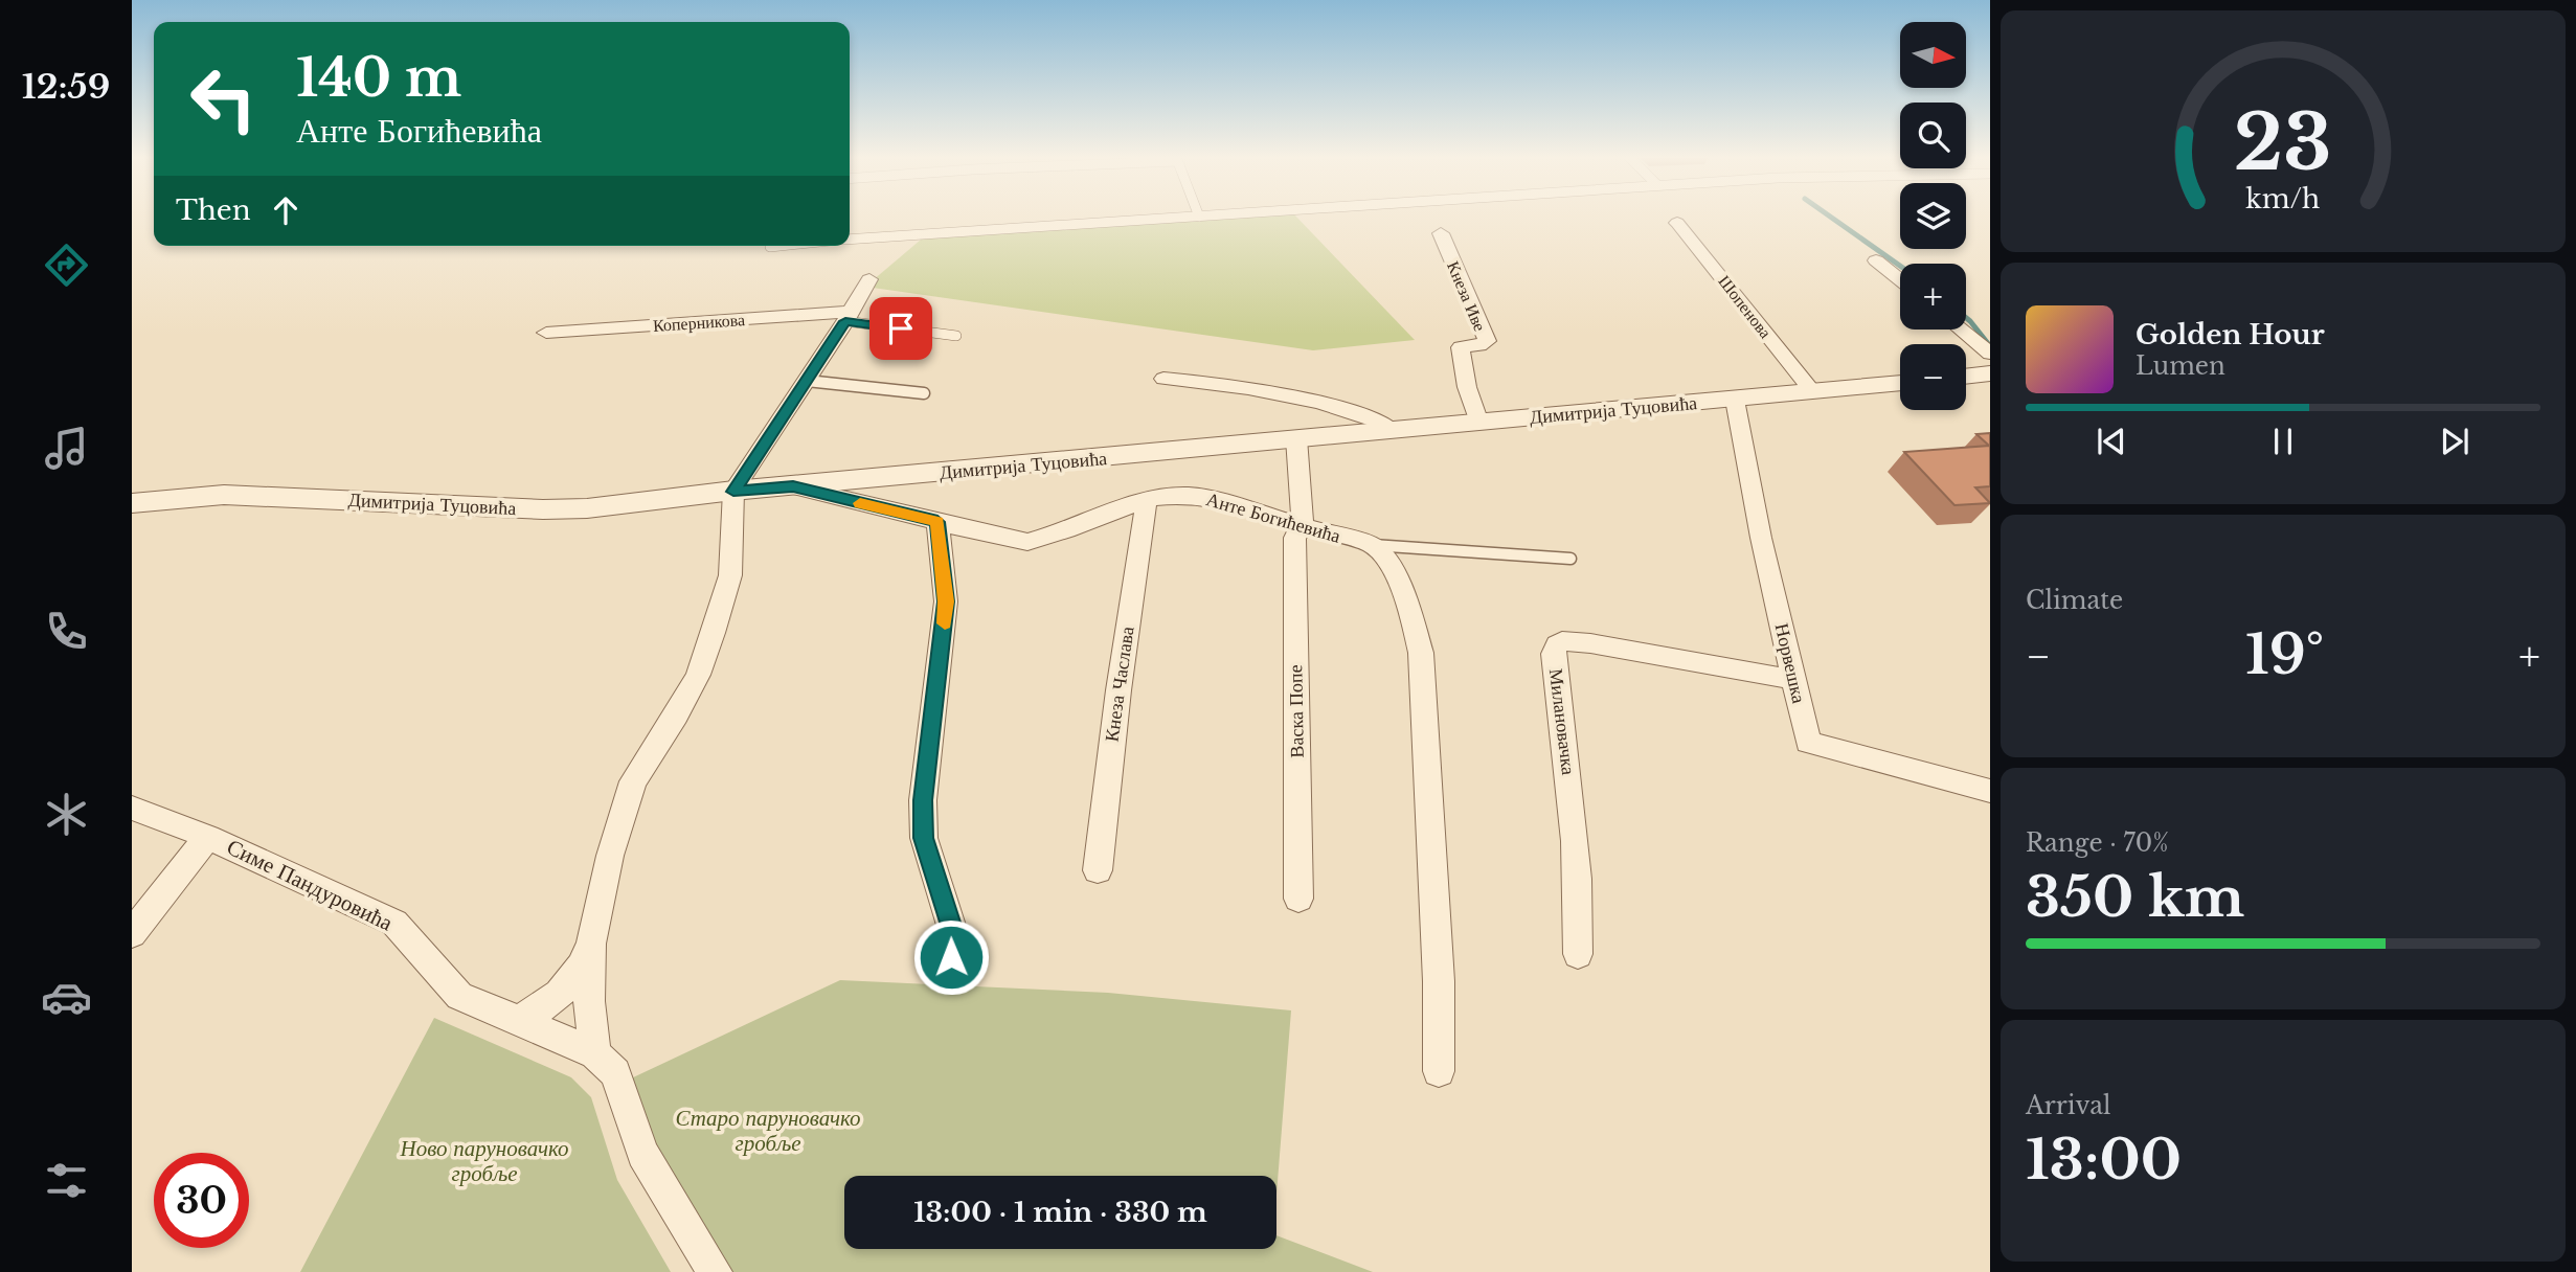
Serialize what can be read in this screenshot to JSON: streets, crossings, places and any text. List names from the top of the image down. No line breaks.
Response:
{"streets":{"street":["Кнеза Иве","Шопенова","Коперникова","Димитрија Туцовића","Анте Богићевића","Норвешка","Кнеза Часлава","Васка Попе","Милановачка","Симе Пандуровића"]},"crossings":[["Кнеза Иве","Димитрија Туцовића"],["Шопенова","Димитрија Туцовића"],["Димитрија Туцовића","Анте Богићевића"],["Димитрија Туцовића","Норвешка"],["Димитрија Туцовића","Васка Попе"],["Анте Богићевића","Кнеза Часлава"],["Анте Богићевића","Васка Попе"],["Норвешка","Милановачка"]],"parks":["Старо паруновачко гробље","Ново паруновачко гробље"],"north":"right","page":{"tabs":"12:59","map_buttons":["+","−"],"turn":["140 m","Анте Богићевића"],"then":"Then","song":["Golden Hour","Lumen"],"tile":["Climate",["Range · 70%","350 km"],["Arrival","13:00"]],"heat":["−","19°","+"],"limit":"30","trip":"13:00 · 1 min · 330 m","gauge":["23","km/h"]}}
